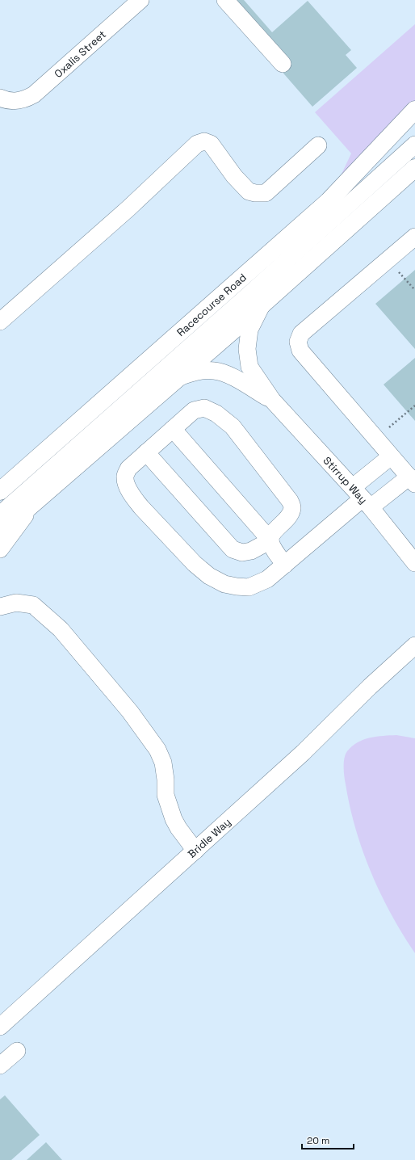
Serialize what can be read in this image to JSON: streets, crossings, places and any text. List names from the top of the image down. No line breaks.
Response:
{"streets":{"main road":["Racecourse Road"],"street":["Oxalis Street","Stirrup Way","Bridle Way"]},"scale_bar":"20 m"}
